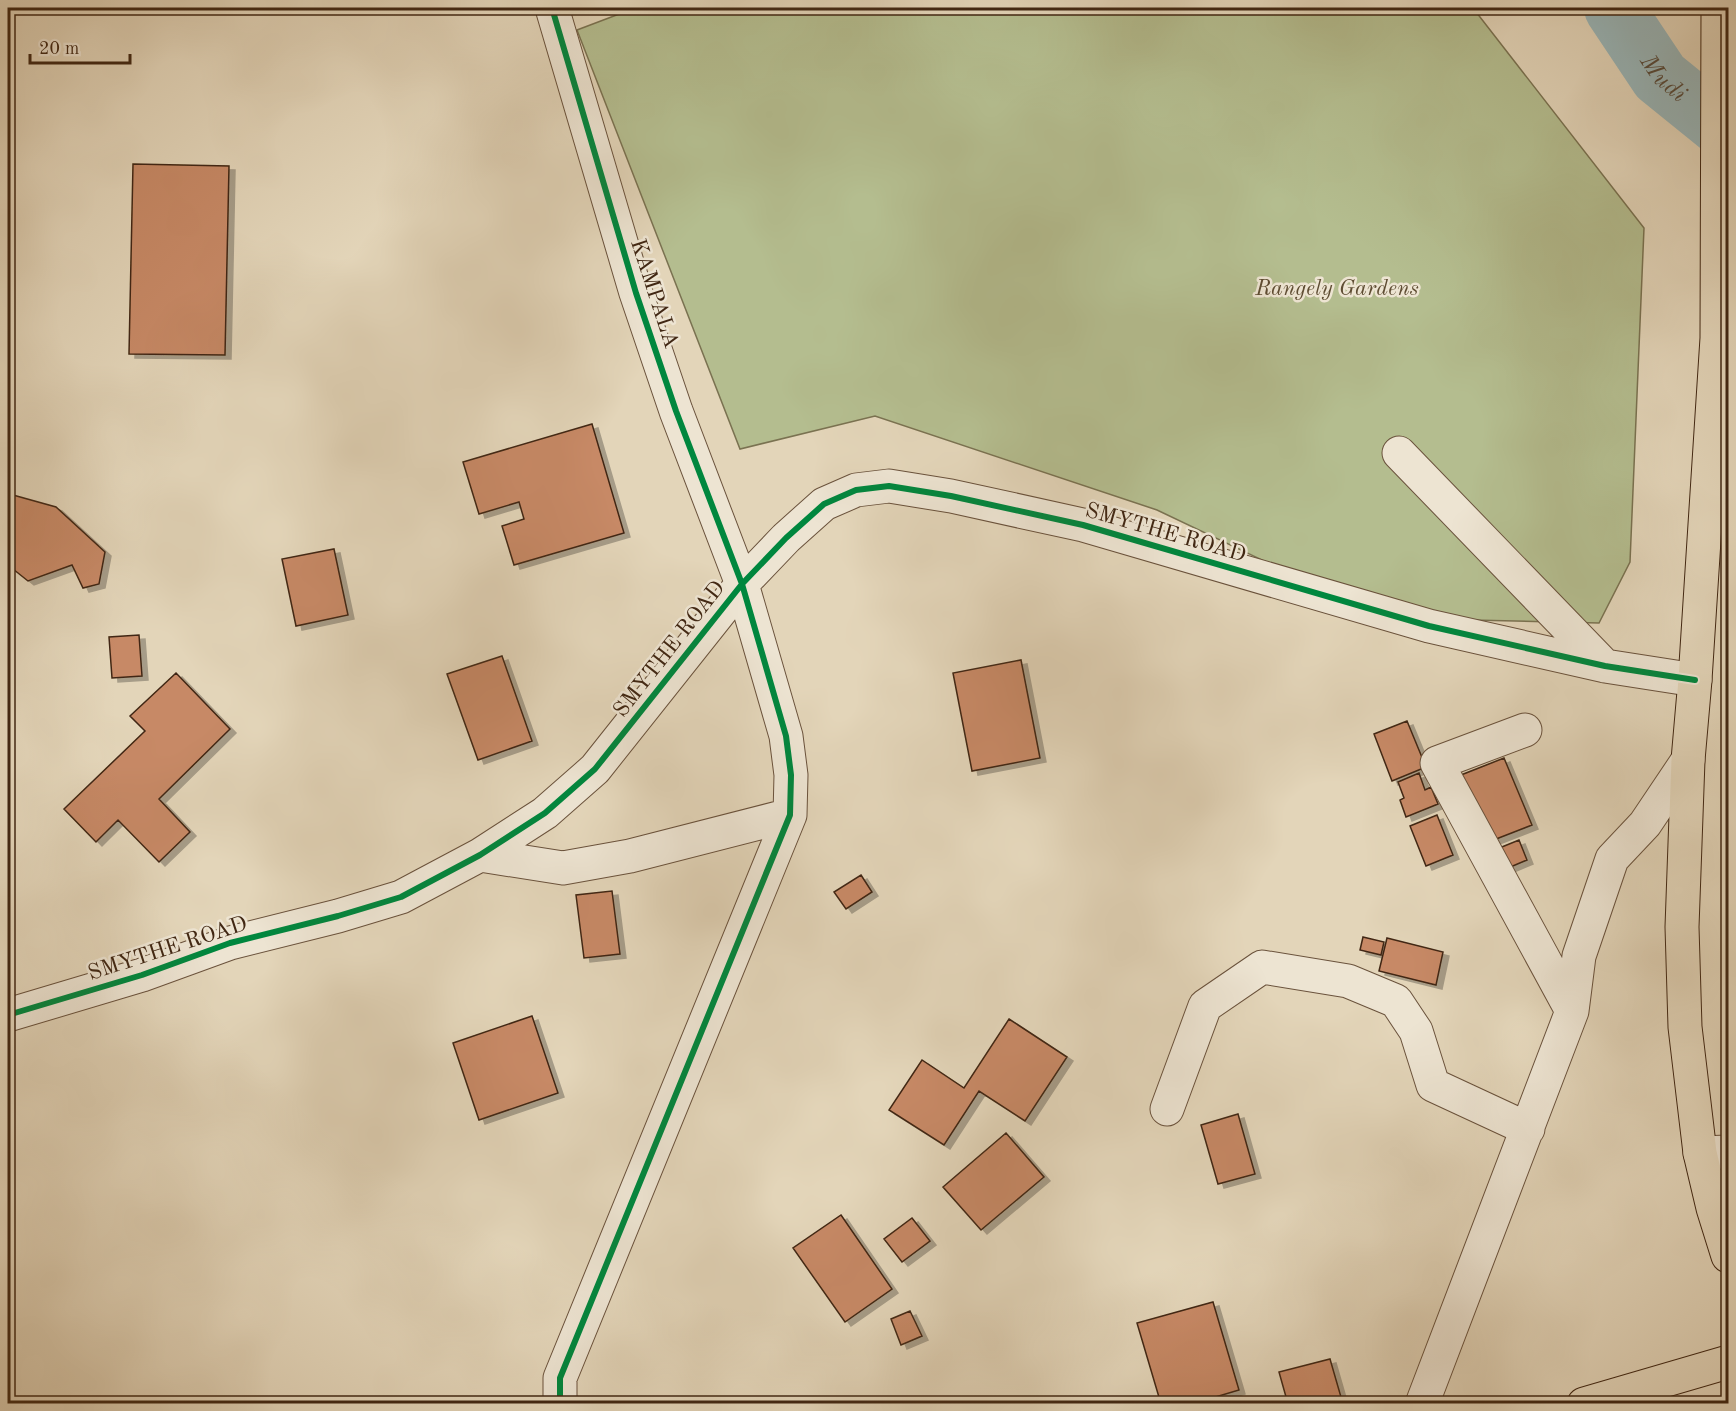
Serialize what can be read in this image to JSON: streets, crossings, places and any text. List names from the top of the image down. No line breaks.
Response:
{"streets":{"street":["KAMPALA","SMYTHE ROAD"]},"crossings":[["KAMPALA","SMYTHE ROAD"]],"water":["Mudi"],"parks":["Rangely Gardens"],"scale_bar":"20 m"}
